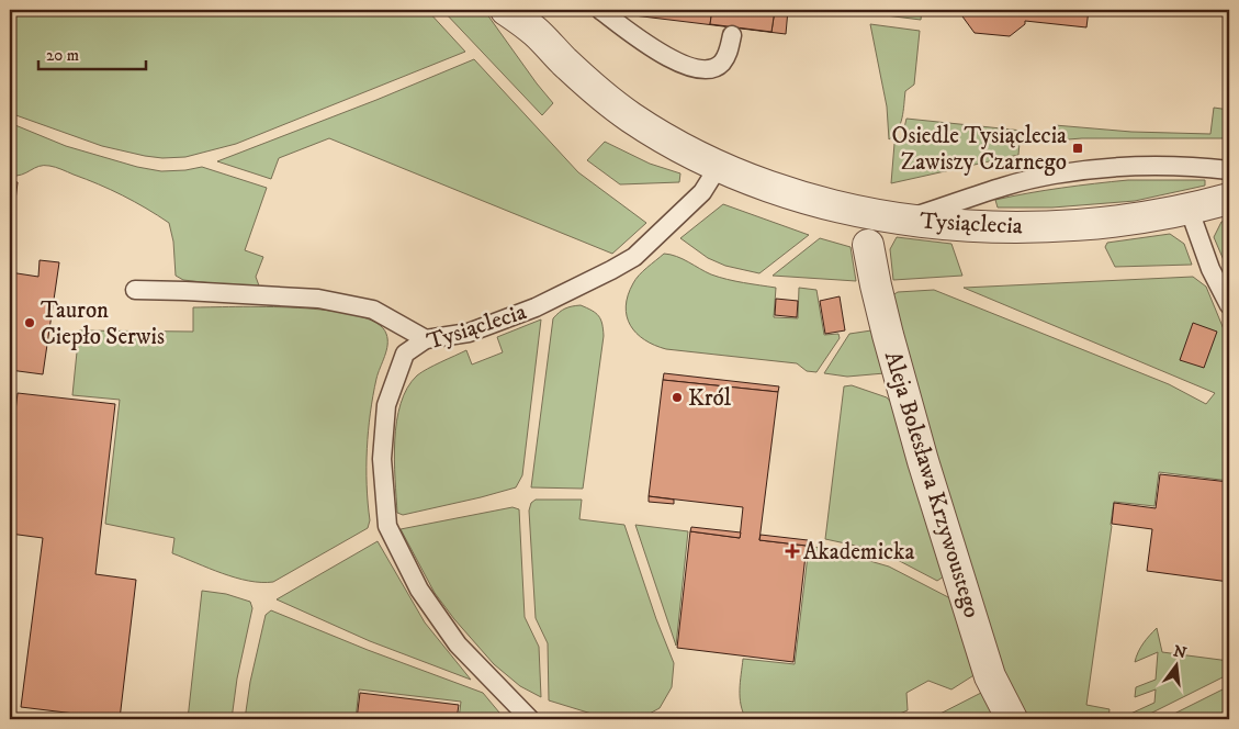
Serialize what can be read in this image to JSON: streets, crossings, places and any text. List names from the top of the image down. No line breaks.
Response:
{"streets":{"street":["Tysiąclecia","Aleja Bolesława Krzywoustego"]},"places":{"transit":["Osiedle Tysiąclecia Zawiszy Czarnego"],"other":["Tauron Ciepło Serwis","Król"],"health":["Akademicka"]},"scale_bar":"20 m","north":"top"}
